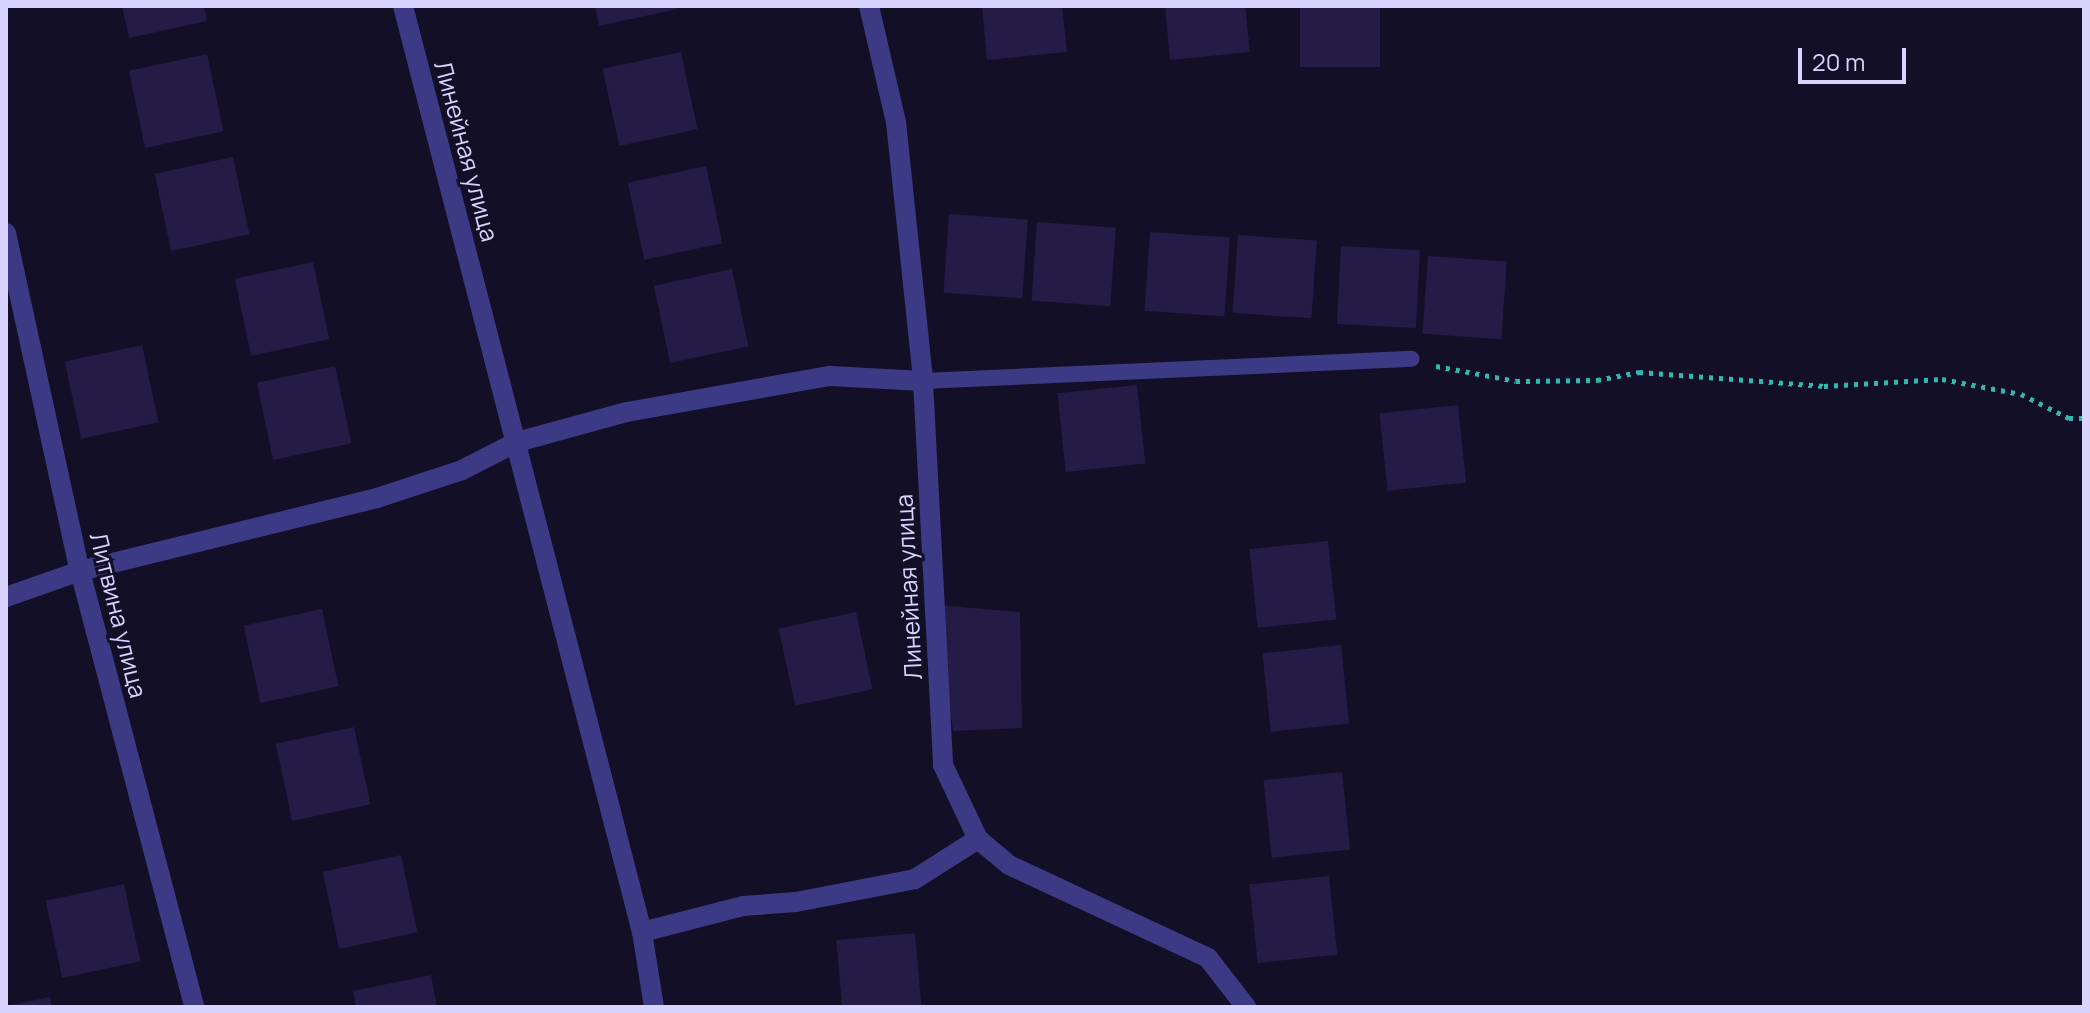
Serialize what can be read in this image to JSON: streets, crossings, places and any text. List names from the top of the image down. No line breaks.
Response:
{"streets":{"street":["Линейная улица","Литвина улица"]},"scale_bar":"20 m"}
